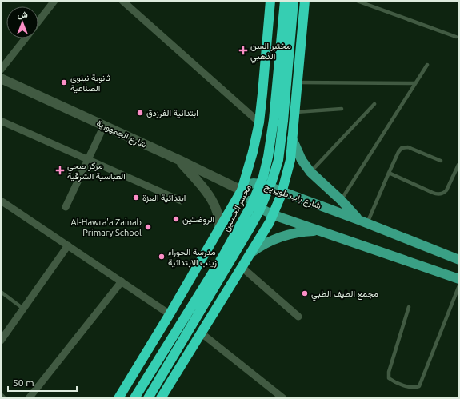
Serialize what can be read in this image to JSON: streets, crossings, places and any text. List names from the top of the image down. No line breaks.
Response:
{"streets":{"highway":["مجسر الحسين"],"main road":["شارع الجمهورية","شارع باب طويريج"]},"crossings":[["شارع الجمهورية","شارع باب طويريج"]],"places":{"health":["مختبر السن الذهبي","مركز صحي العباسية الشرقية"],"other":["ثانوية نينوى الصناعية","ابتدائية الفرزدق","ابتدائية العزة","الروضتين","Al-Hawra'a Zainab Primary School","مدرسة الحوراء زينب الابتدائية","مجمع الطيف الطبي"]},"scale_bar":"50 m","north":"top"}
